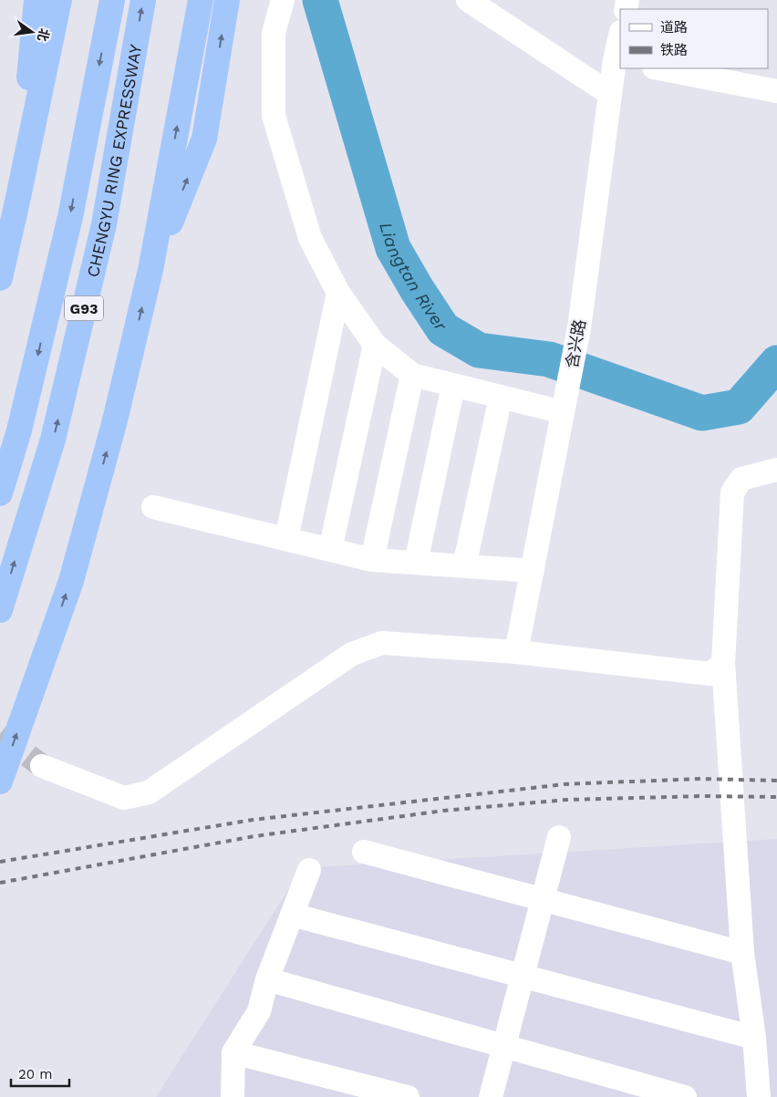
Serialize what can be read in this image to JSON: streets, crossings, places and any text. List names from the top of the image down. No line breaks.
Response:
{"streets":{"highway":["CHENGYU RING EXPRESSWAY","G93"],"street":["含兴路"]},"water":["Liangtan River"],"legend":["道路","铁路"],"scale_bar":"20 m","north":"right"}
